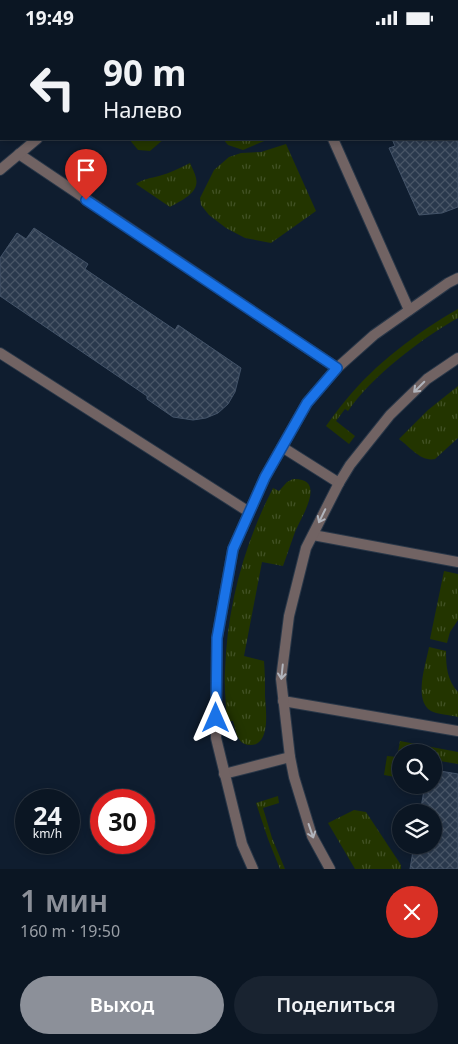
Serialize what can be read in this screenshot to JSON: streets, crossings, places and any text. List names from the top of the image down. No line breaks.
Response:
{"page":{"status":"19:49","turn":["90 m","Налево"],"speed":"24 km/h","limit":"30","heading":["1 мин","160 m · 19:50"],"buttons":["Выход","Поделиться"]}}
